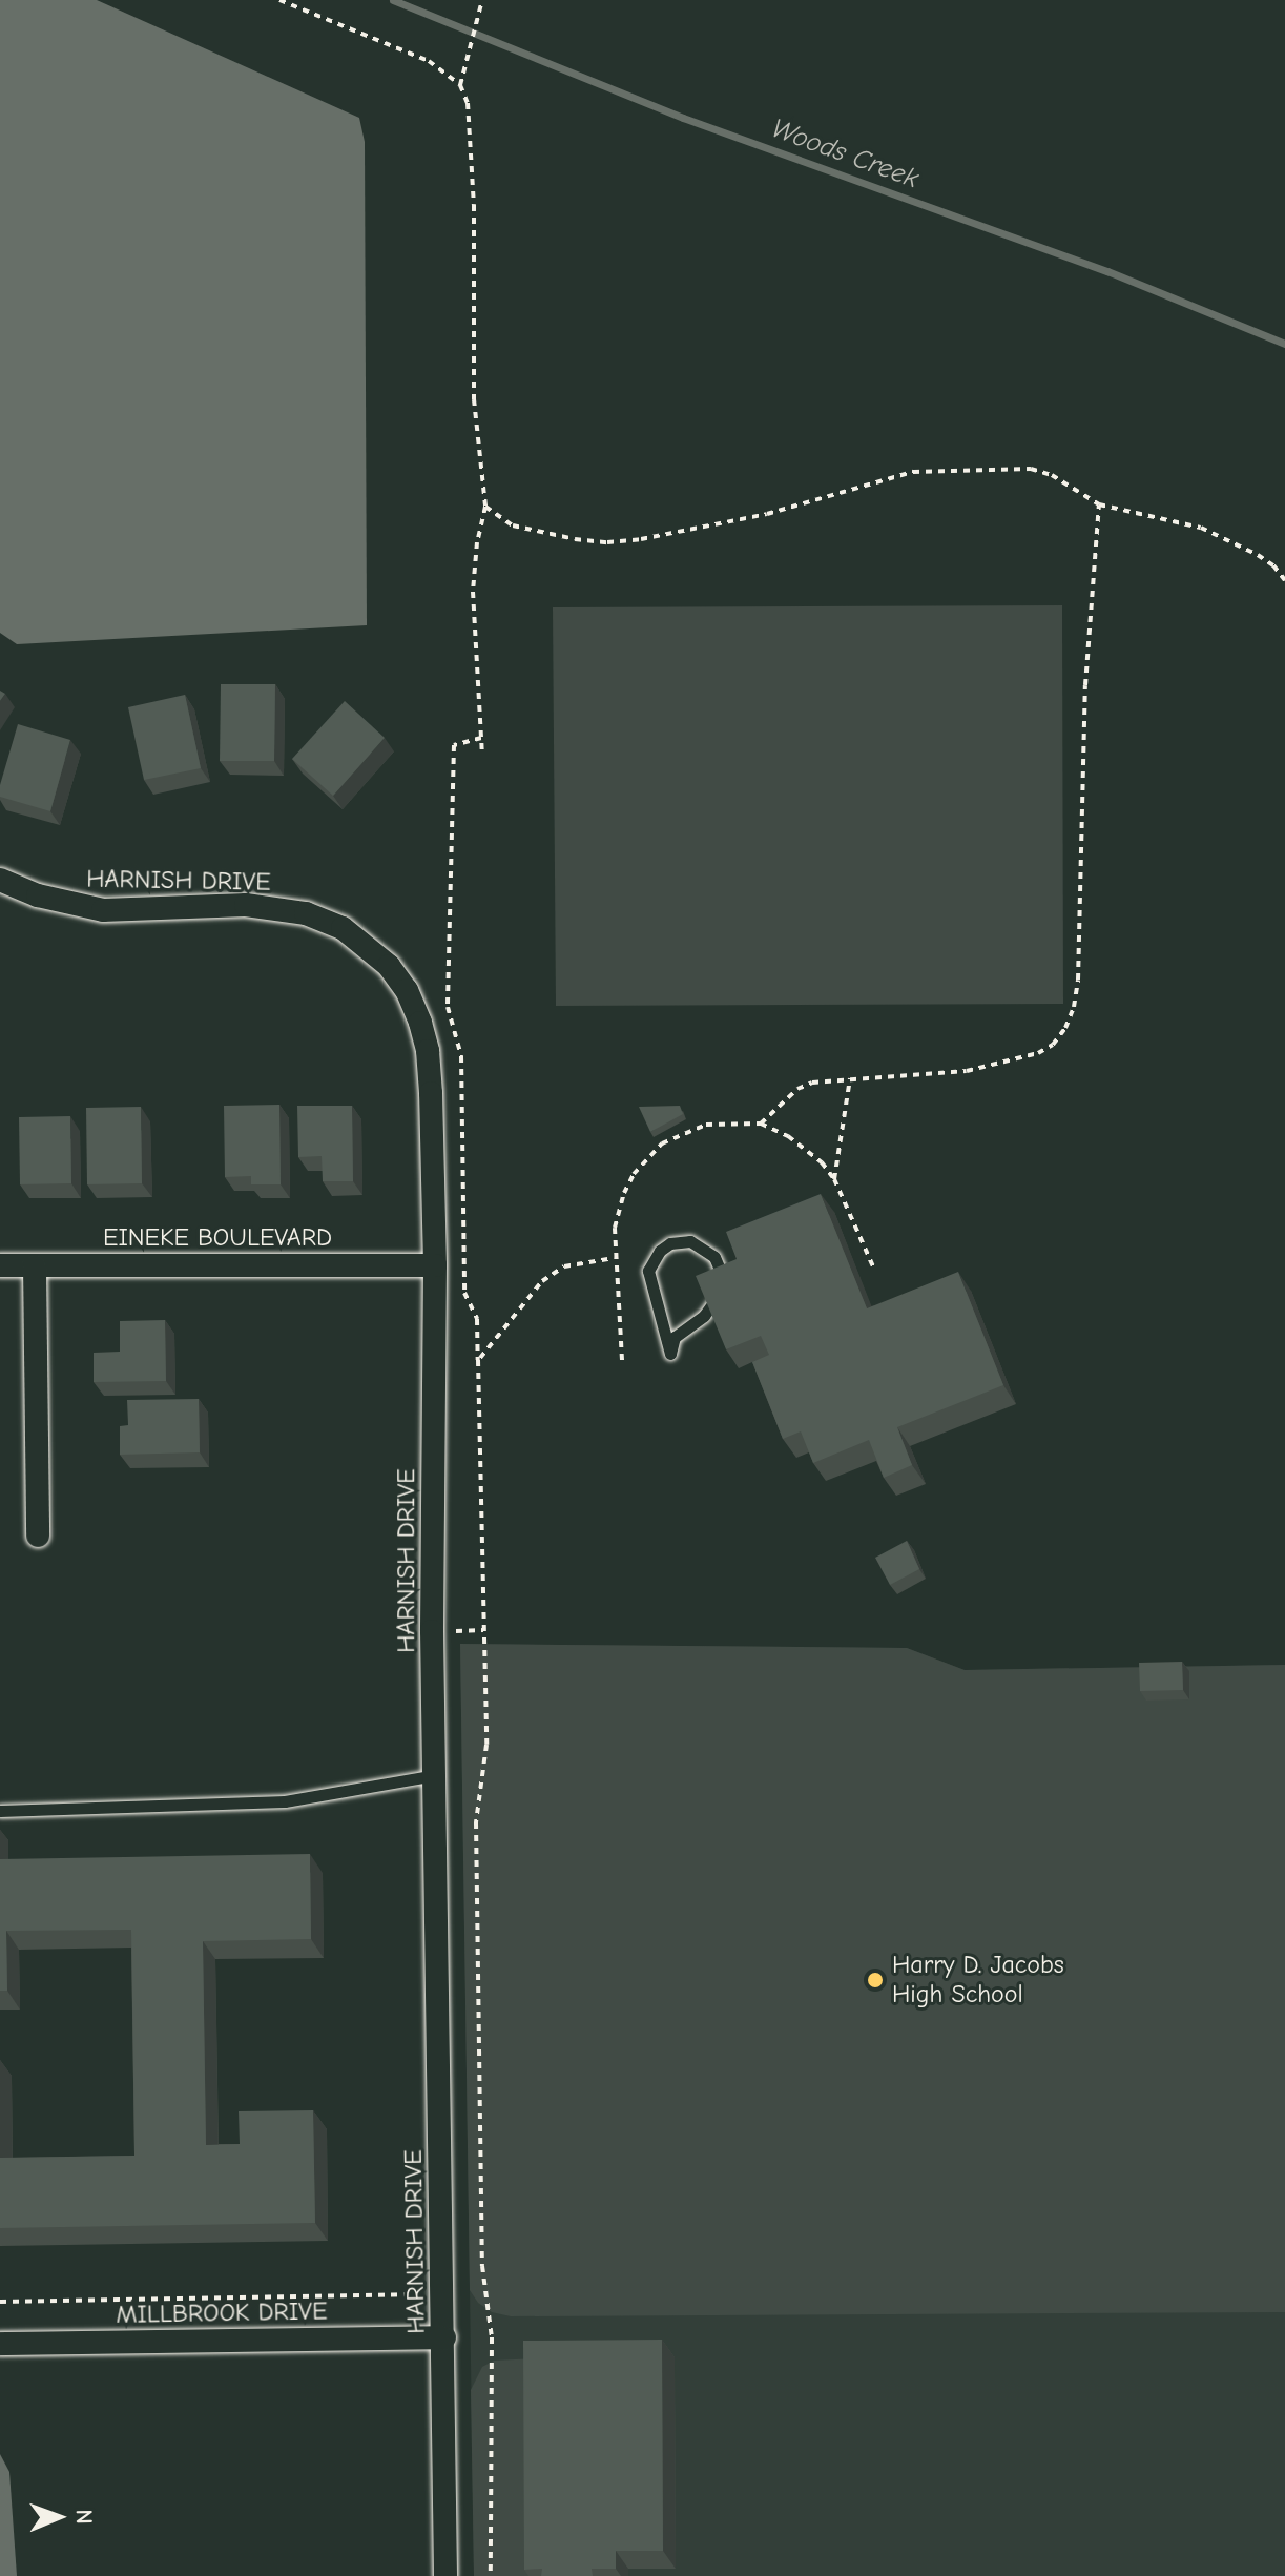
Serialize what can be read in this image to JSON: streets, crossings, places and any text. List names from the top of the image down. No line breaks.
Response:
{"streets":{"street":["HARNISH DRIVE","EINEKE BOULEVARD","MILLBROOK DRIVE"]},"crossings":[["HARNISH DRIVE","EINEKE BOULEVARD"],["HARNISH DRIVE","MILLBROOK DRIVE"]],"water":["Woods Creek"],"places":["Harry D. Jacobs High School"],"north":"right"}
